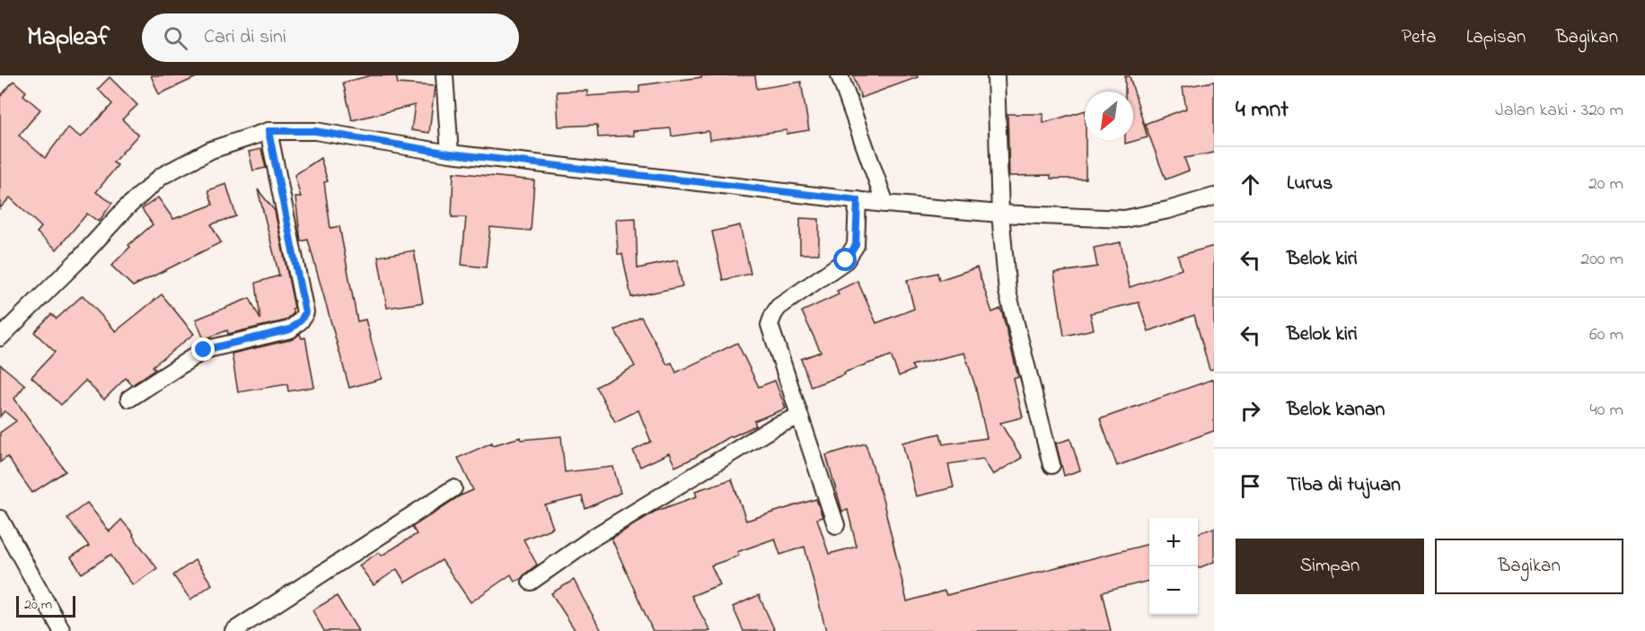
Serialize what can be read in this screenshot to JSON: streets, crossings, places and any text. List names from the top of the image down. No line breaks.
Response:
{"scale_bar":"20 m","north":"bottom left","page":{"header":"Mapleaf","search":"Cari di sini","nav":["Peta","Lapisan","Bagikan"],"heading":["4 mnt","Jalan kaki · 320 m"],"list":[["Lurus","20 m"],["Belok kiri","200 m"],["Belok kiri","60 m"],["Belok kanan","40 m"],"Tiba di tujuan"],"map_buttons":["+","−"],"buttons":["Simpan","Bagikan"],"scale":"20 m"}}
